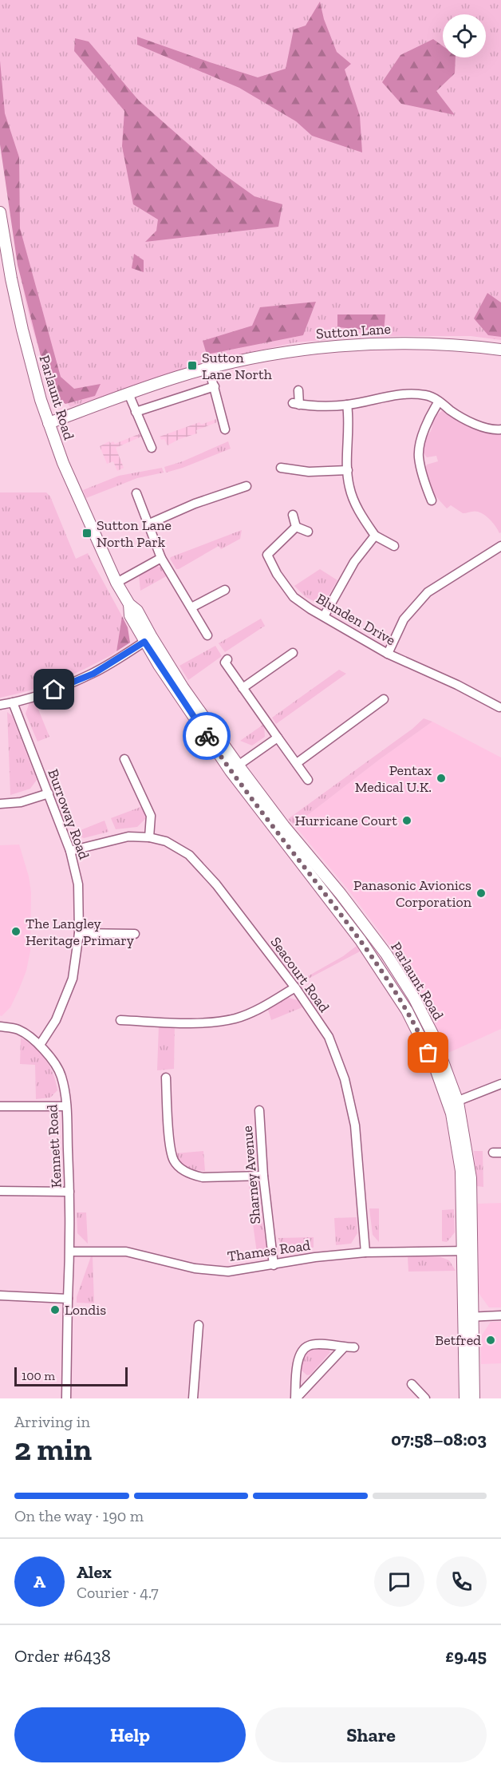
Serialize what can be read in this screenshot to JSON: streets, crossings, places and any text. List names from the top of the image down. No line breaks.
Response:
{"streets":{"street":["Sutton Lane","Parlaunt Road","Blunden Drive","Burroway Road","Seacourt Road","Kennett Road","Sharney Avenue","Thames Road"]},"crossings":[["Sutton Lane","Parlaunt Road"],["Parlaunt Road","Thames Road"],["Burroway Road","Seacourt Road"],["Burroway Road","Kennett Road"],["Seacourt Road","Thames Road"],["Kennett Road","Thames Road"],["Sharney Avenue","Thames Road"]],"places":{"transit":["Sutton Lane North","Sutton Lane North Park"],"other":["Pentax Medical U.K.","Hurricane Court","Panasonic Avionics Corporation","The Langley Heritage Primary","Londis","Betfred"]},"scale_bar":"100 m","page":{"scale":"100 m","heading":["2 min","Arriving in","07:58–08:03"],"panel":["Alex","Courier · 4.7","Order #6438","£9.45"],"bar":"On the way · 190 m","round":"A","buttons":["Help","Share"]}}
